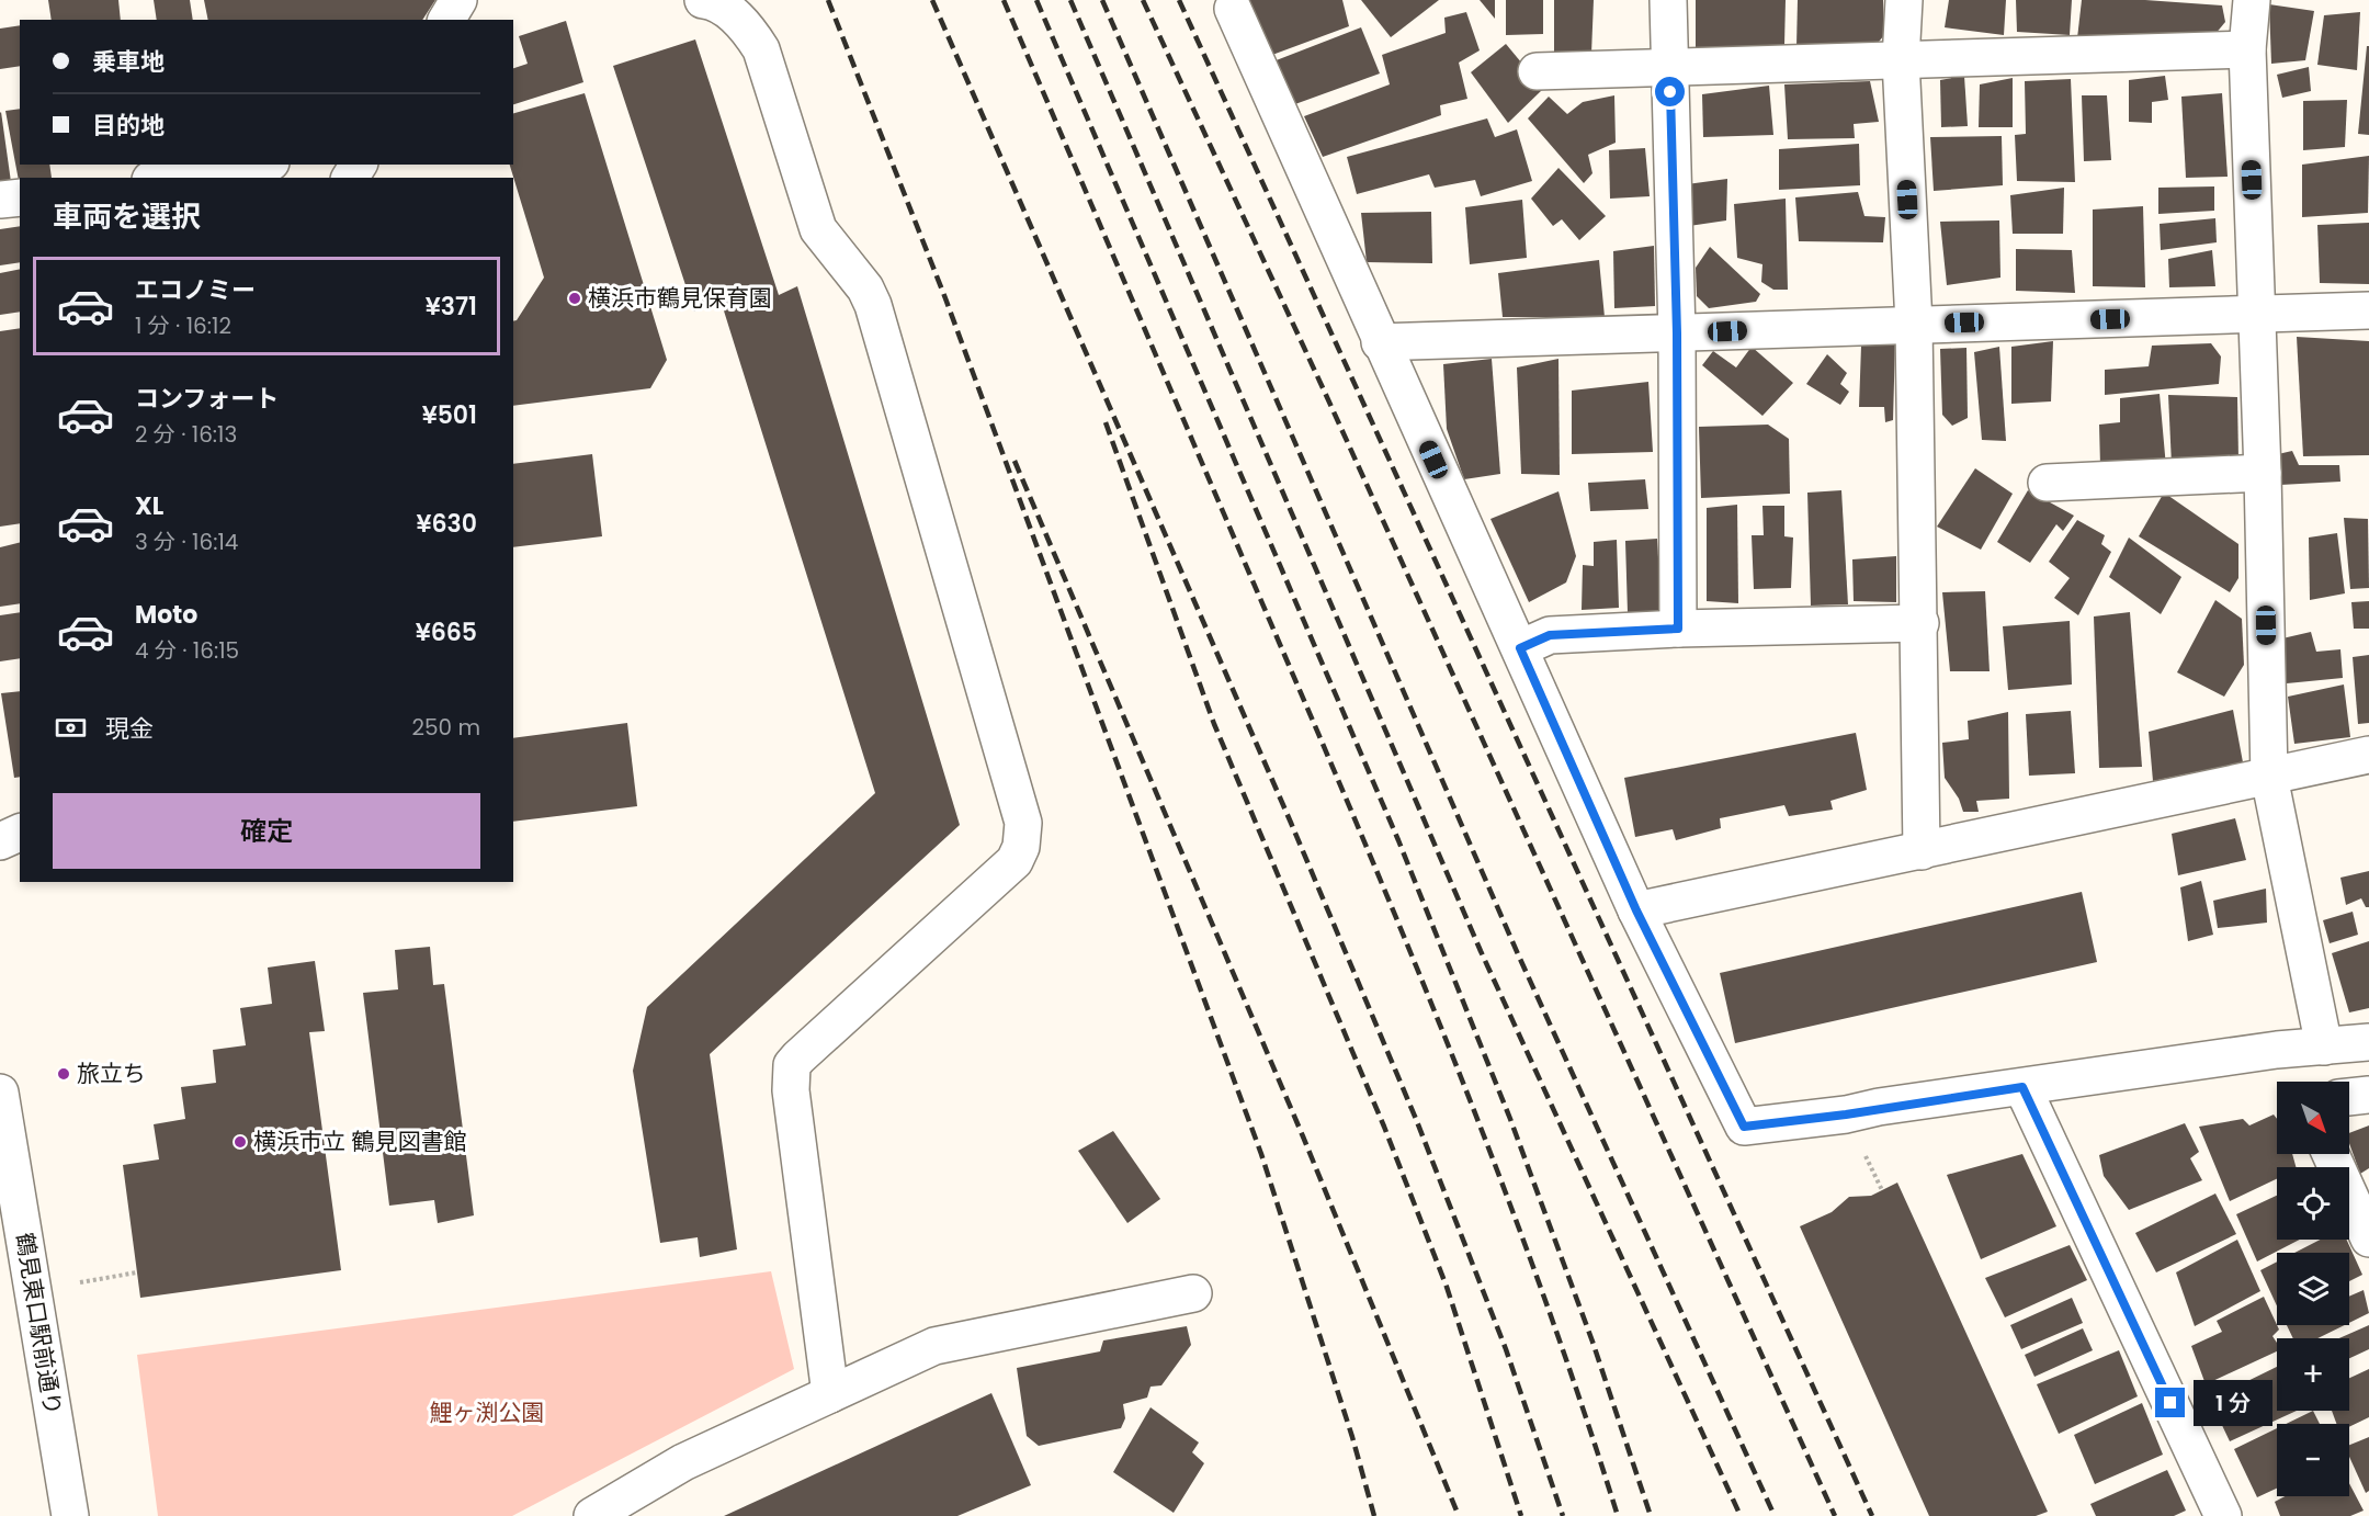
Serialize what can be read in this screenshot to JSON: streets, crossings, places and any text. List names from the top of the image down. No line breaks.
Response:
{"streets":{"street":["鶴見東口駅前通り"]},"parks":["鯉ヶ渕公園"],"places":["横浜市鶴見保育園","旅立ち","横浜市立 鶴見図書館"],"north":"bottom right","page":{"banner":["乗車地","目的地"],"heading":"車両を選択","list":[{"name":"エコノミー","note":"1 分 · 16:12","value":"¥371"},{"name":"コンフォート","note":"2 分 · 16:13","value":"¥501"},{"name":"XL","note":"3 分 · 16:14","value":"¥630"},{"name":"Moto","note":"4 分 · 16:15","value":"¥665"}],"pay":["現金","250 m"],"buttons":"確定","map_buttons":["+","−"],"bubble":"1 分"}}
